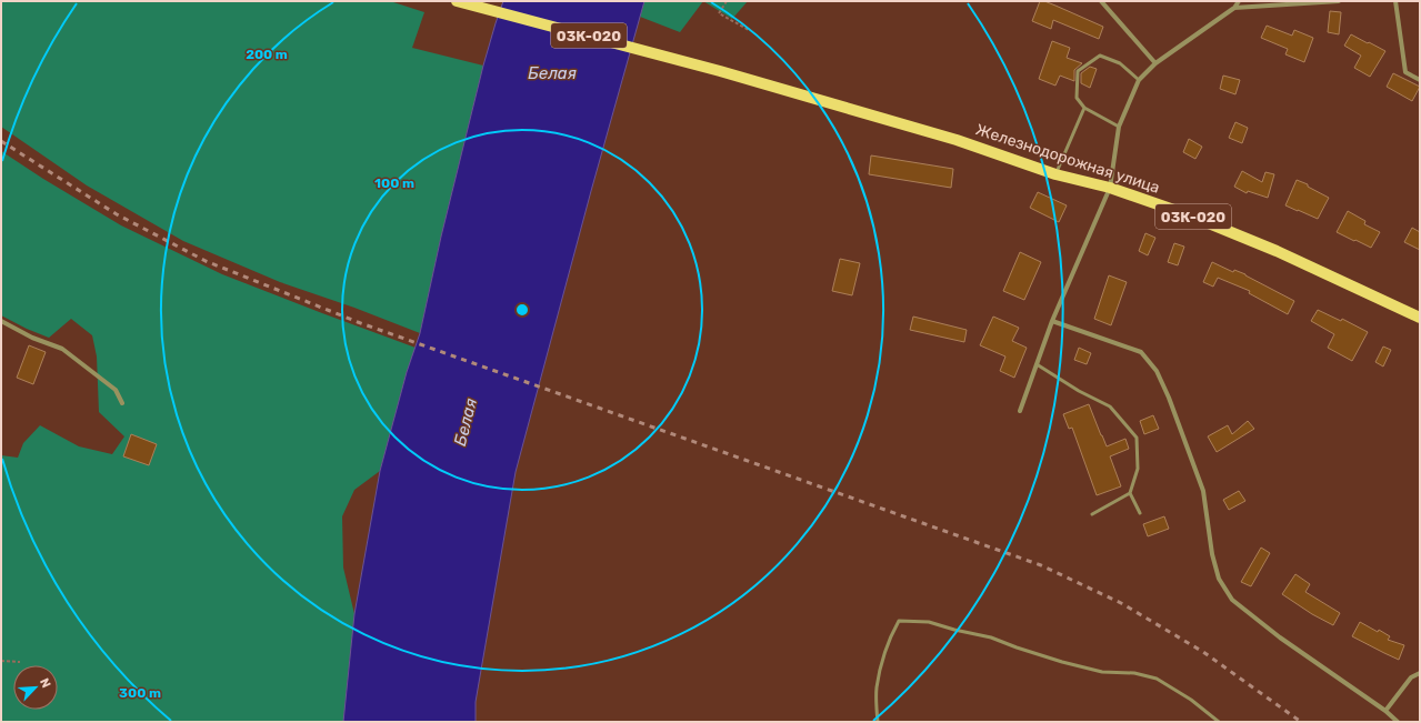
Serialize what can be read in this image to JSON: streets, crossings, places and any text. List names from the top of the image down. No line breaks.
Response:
{"streets":{"main road":["03К-020","Железнодорожная улица"]},"water":["Белая"],"north":"top right","rings":["200 m","100 m","300 m"]}
